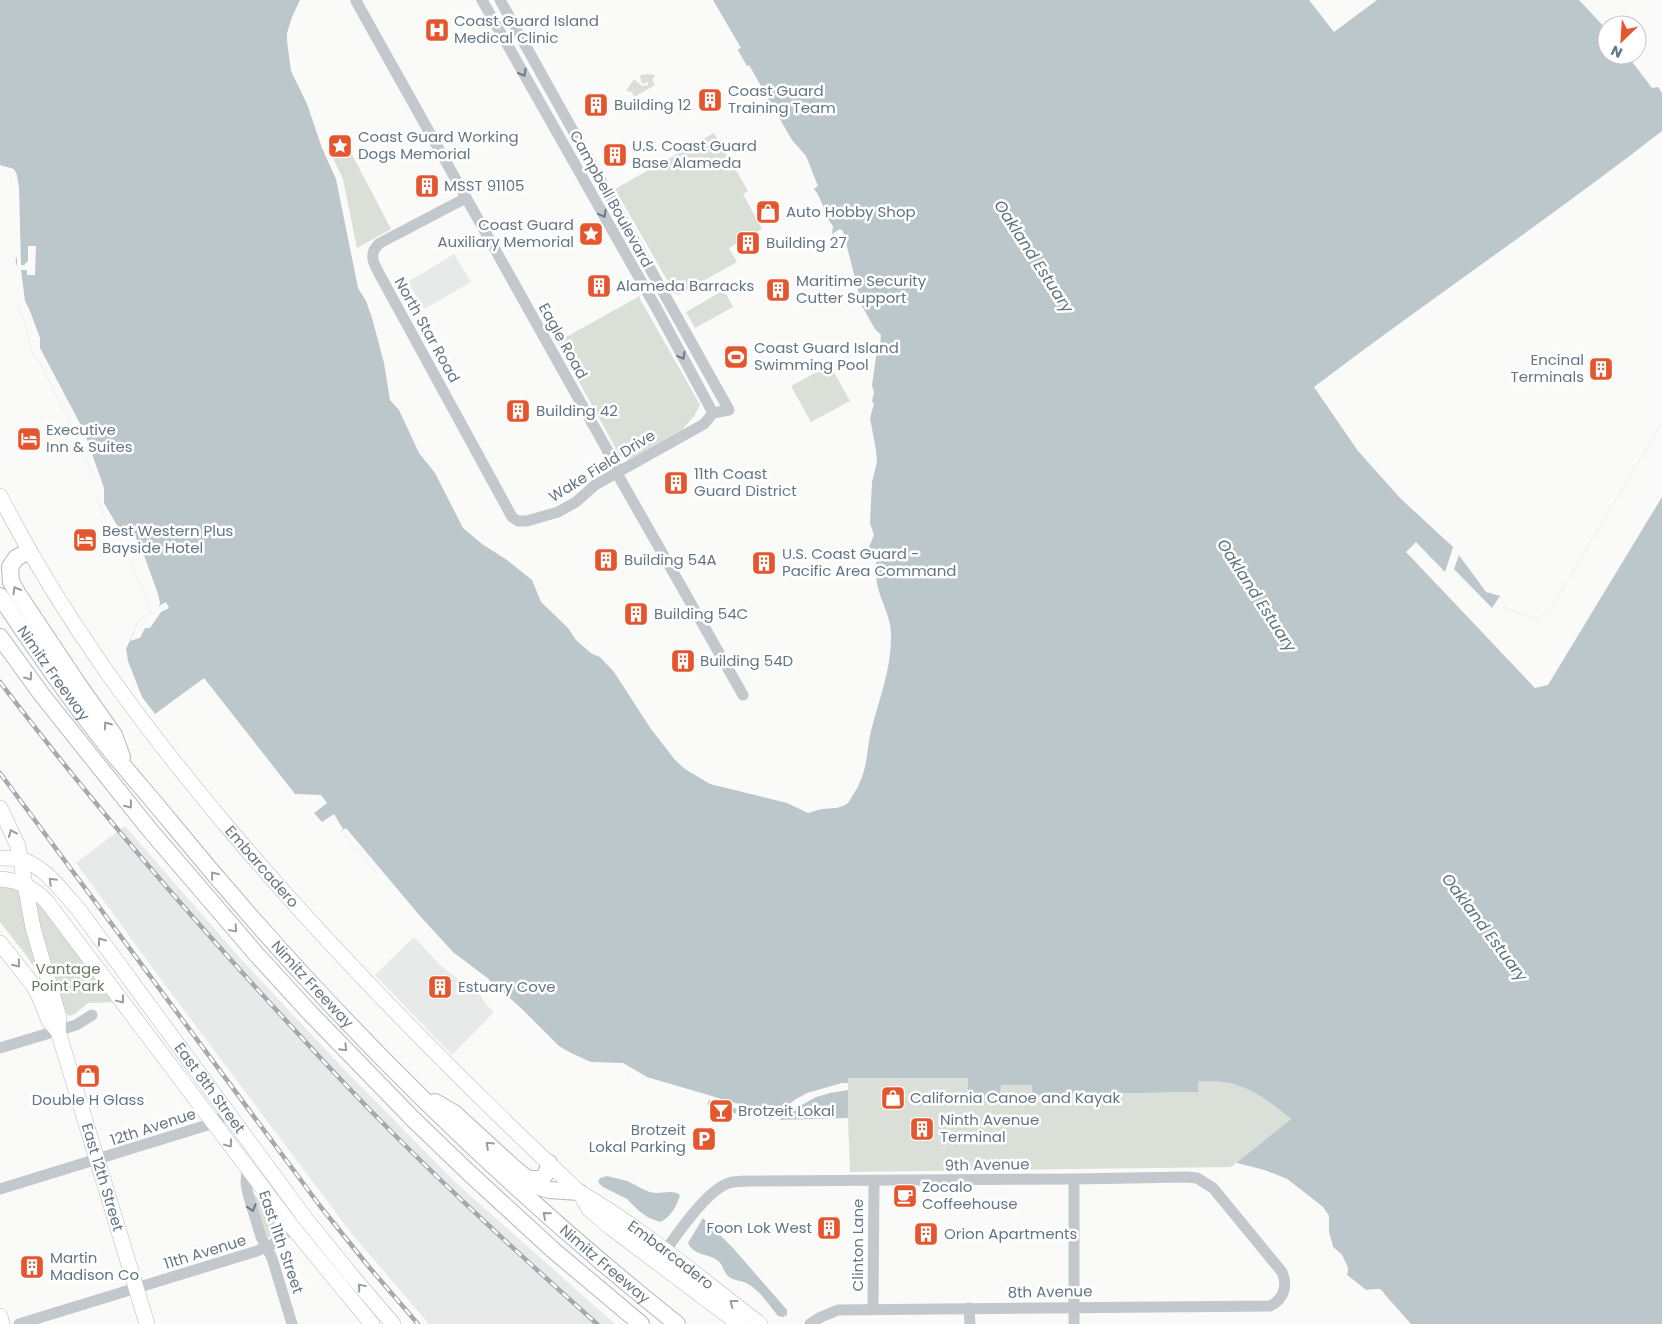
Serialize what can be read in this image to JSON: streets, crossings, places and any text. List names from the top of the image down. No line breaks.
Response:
{"streets":{"highway":["Nimitz Freeway"],"main road":["Embarcadero","East 8th Street","East 12th Street"],"street":["Campbell Boulevard","North Star Road","Eagle Road","Wake Field Drive","12th Avenue","9th Avenue","East 11th Street","Clinton Lane","11th Avenue","8th Avenue"]},"crossings":[["Campbell Boulevard","Wake Field Drive"],["North Star Road","Eagle Road"],["North Star Road","Wake Field Drive"],["Eagle Road","Wake Field Drive"],["Embarcadero","9th Avenue"],["East 8th Street","12th Avenue"],["East 8th Street","East 12th Street"],["East 8th Street","East 11th Street"],["East 8th Street","11th Avenue"],["12th Avenue","East 12th Street"],["9th Avenue","Clinton Lane"],["9th Avenue","8th Avenue"],["East 12th Street","11th Avenue"],["East 11th Street","11th Avenue"],["Clinton Lane","8th Avenue"]],"one_way":["East 11th Street"],"water":["Oakland Estuary"],"parks":["Vantage Point Park"],"places":{"hospital":["Coast Guard Island Medical Clinic"],"building":["Coast Guard Training Team","Building 12","U.S. Coast Guard Base Alameda","MSST 91105","Building 27","Alameda Barracks","Maritime Security Cutter Support","Encinal Terminals","Building 42","11th Coast Guard District","Building 54A","U.S. Coast Guard - Pacific Area Command","Building 54C","Building 54D","Estuary Cove","Ninth Avenue Terminal","Foon Lok West","Orion Apartments","Martin Madison Co"],"place":["Coast Guard Working Dogs Memorial","Coast Guard Auxiliary Memorial"],"shop":["Auto Hobby Shop","Double H Glass","California Canoe and Kayak"],"sports":["Coast Guard Island Swimming Pool"],"hotel":["Executive Inn & Suites","Best Western Plus Bayside Hotel"],"bar":["Brotzeit Lokal"],"parking":["Brotzeit Lokal Parking"],"cafe":["Zocalo Coffeehouse"]},"north":"bottom left"}
